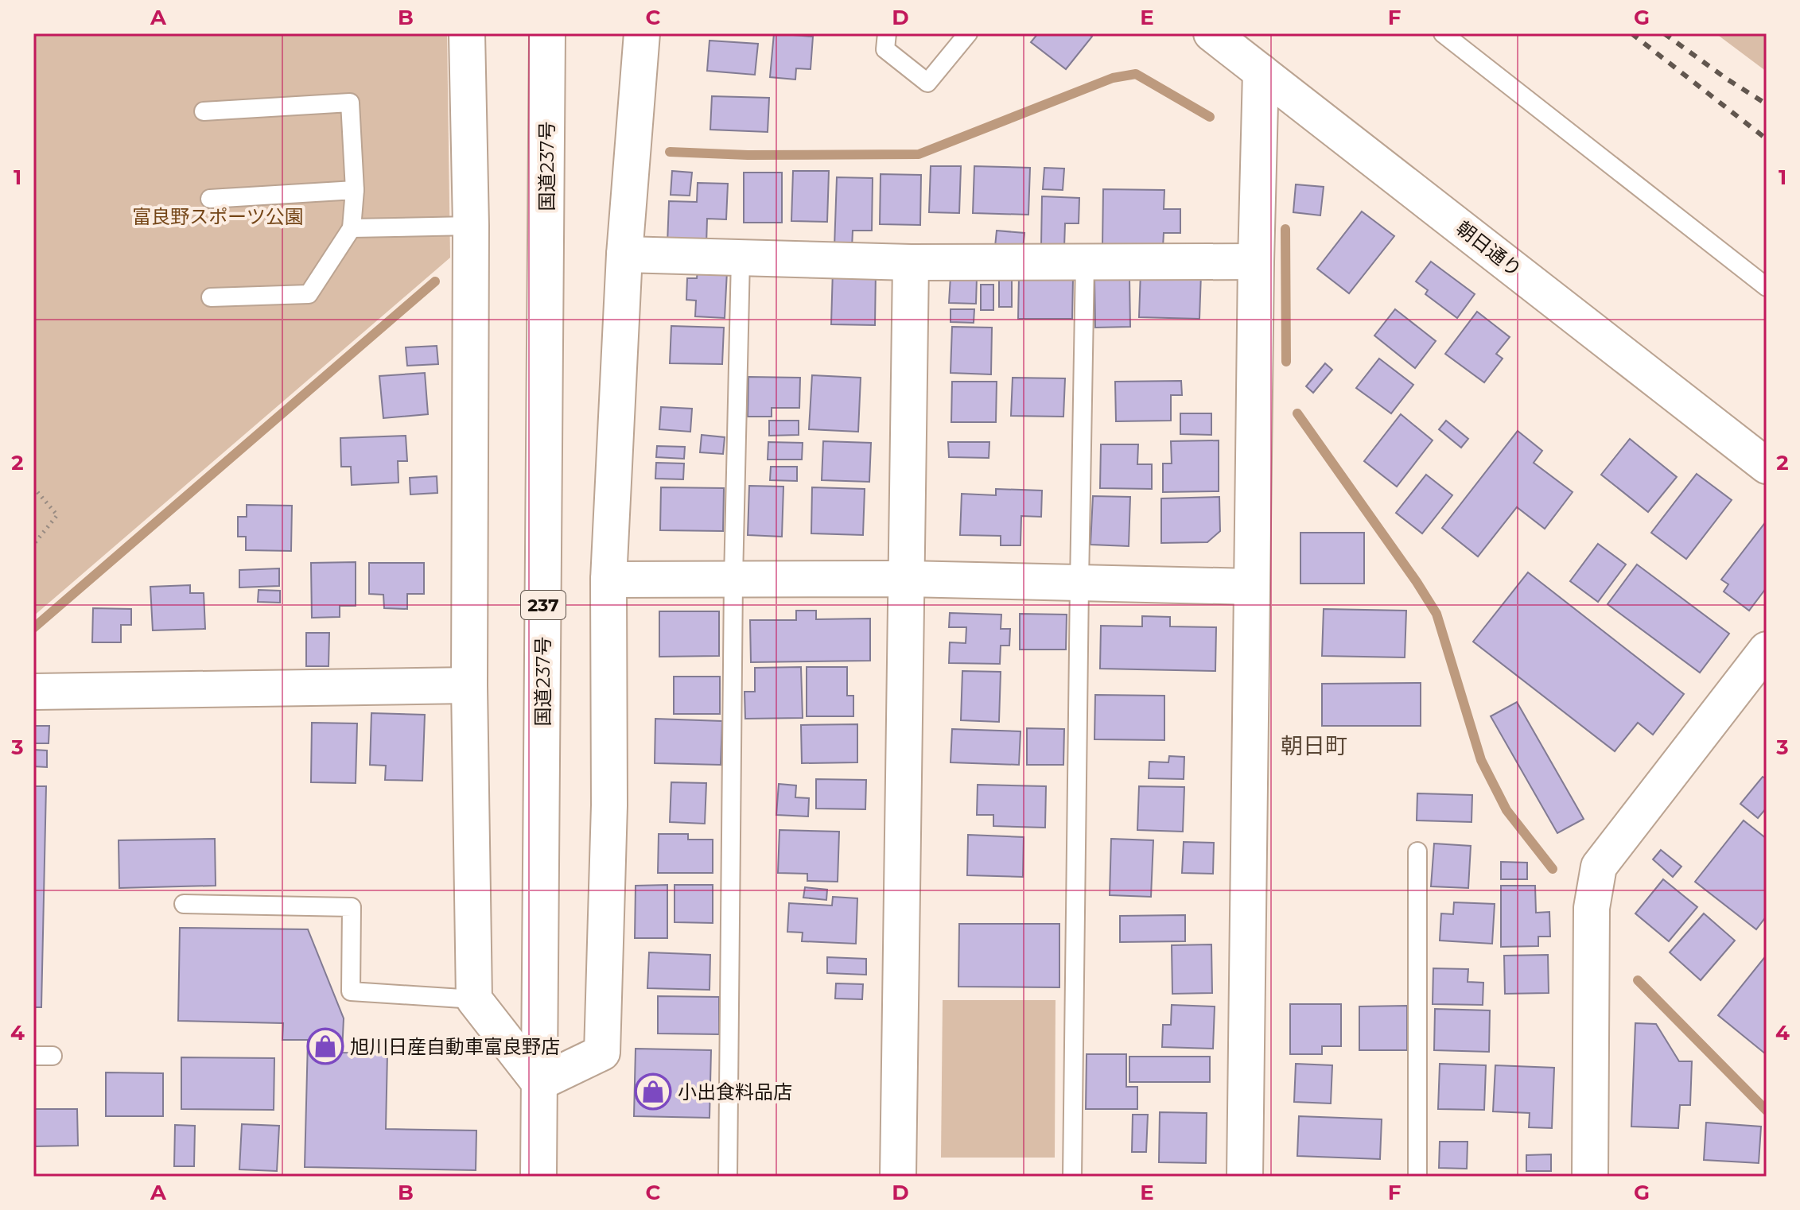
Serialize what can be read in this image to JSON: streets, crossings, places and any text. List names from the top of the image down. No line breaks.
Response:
{"streets":{"main road":["国道237号","朝日通り","237"]},"districts":["朝日町"],"parks":["富良野スポーツ公園"],"places":{"shop":["旭川日産自動車富良野店","小出食料品店"]},"grid":{"columns":["A","B","C","D","E","F","G"],"rows":["1","2","3","4"]}}
